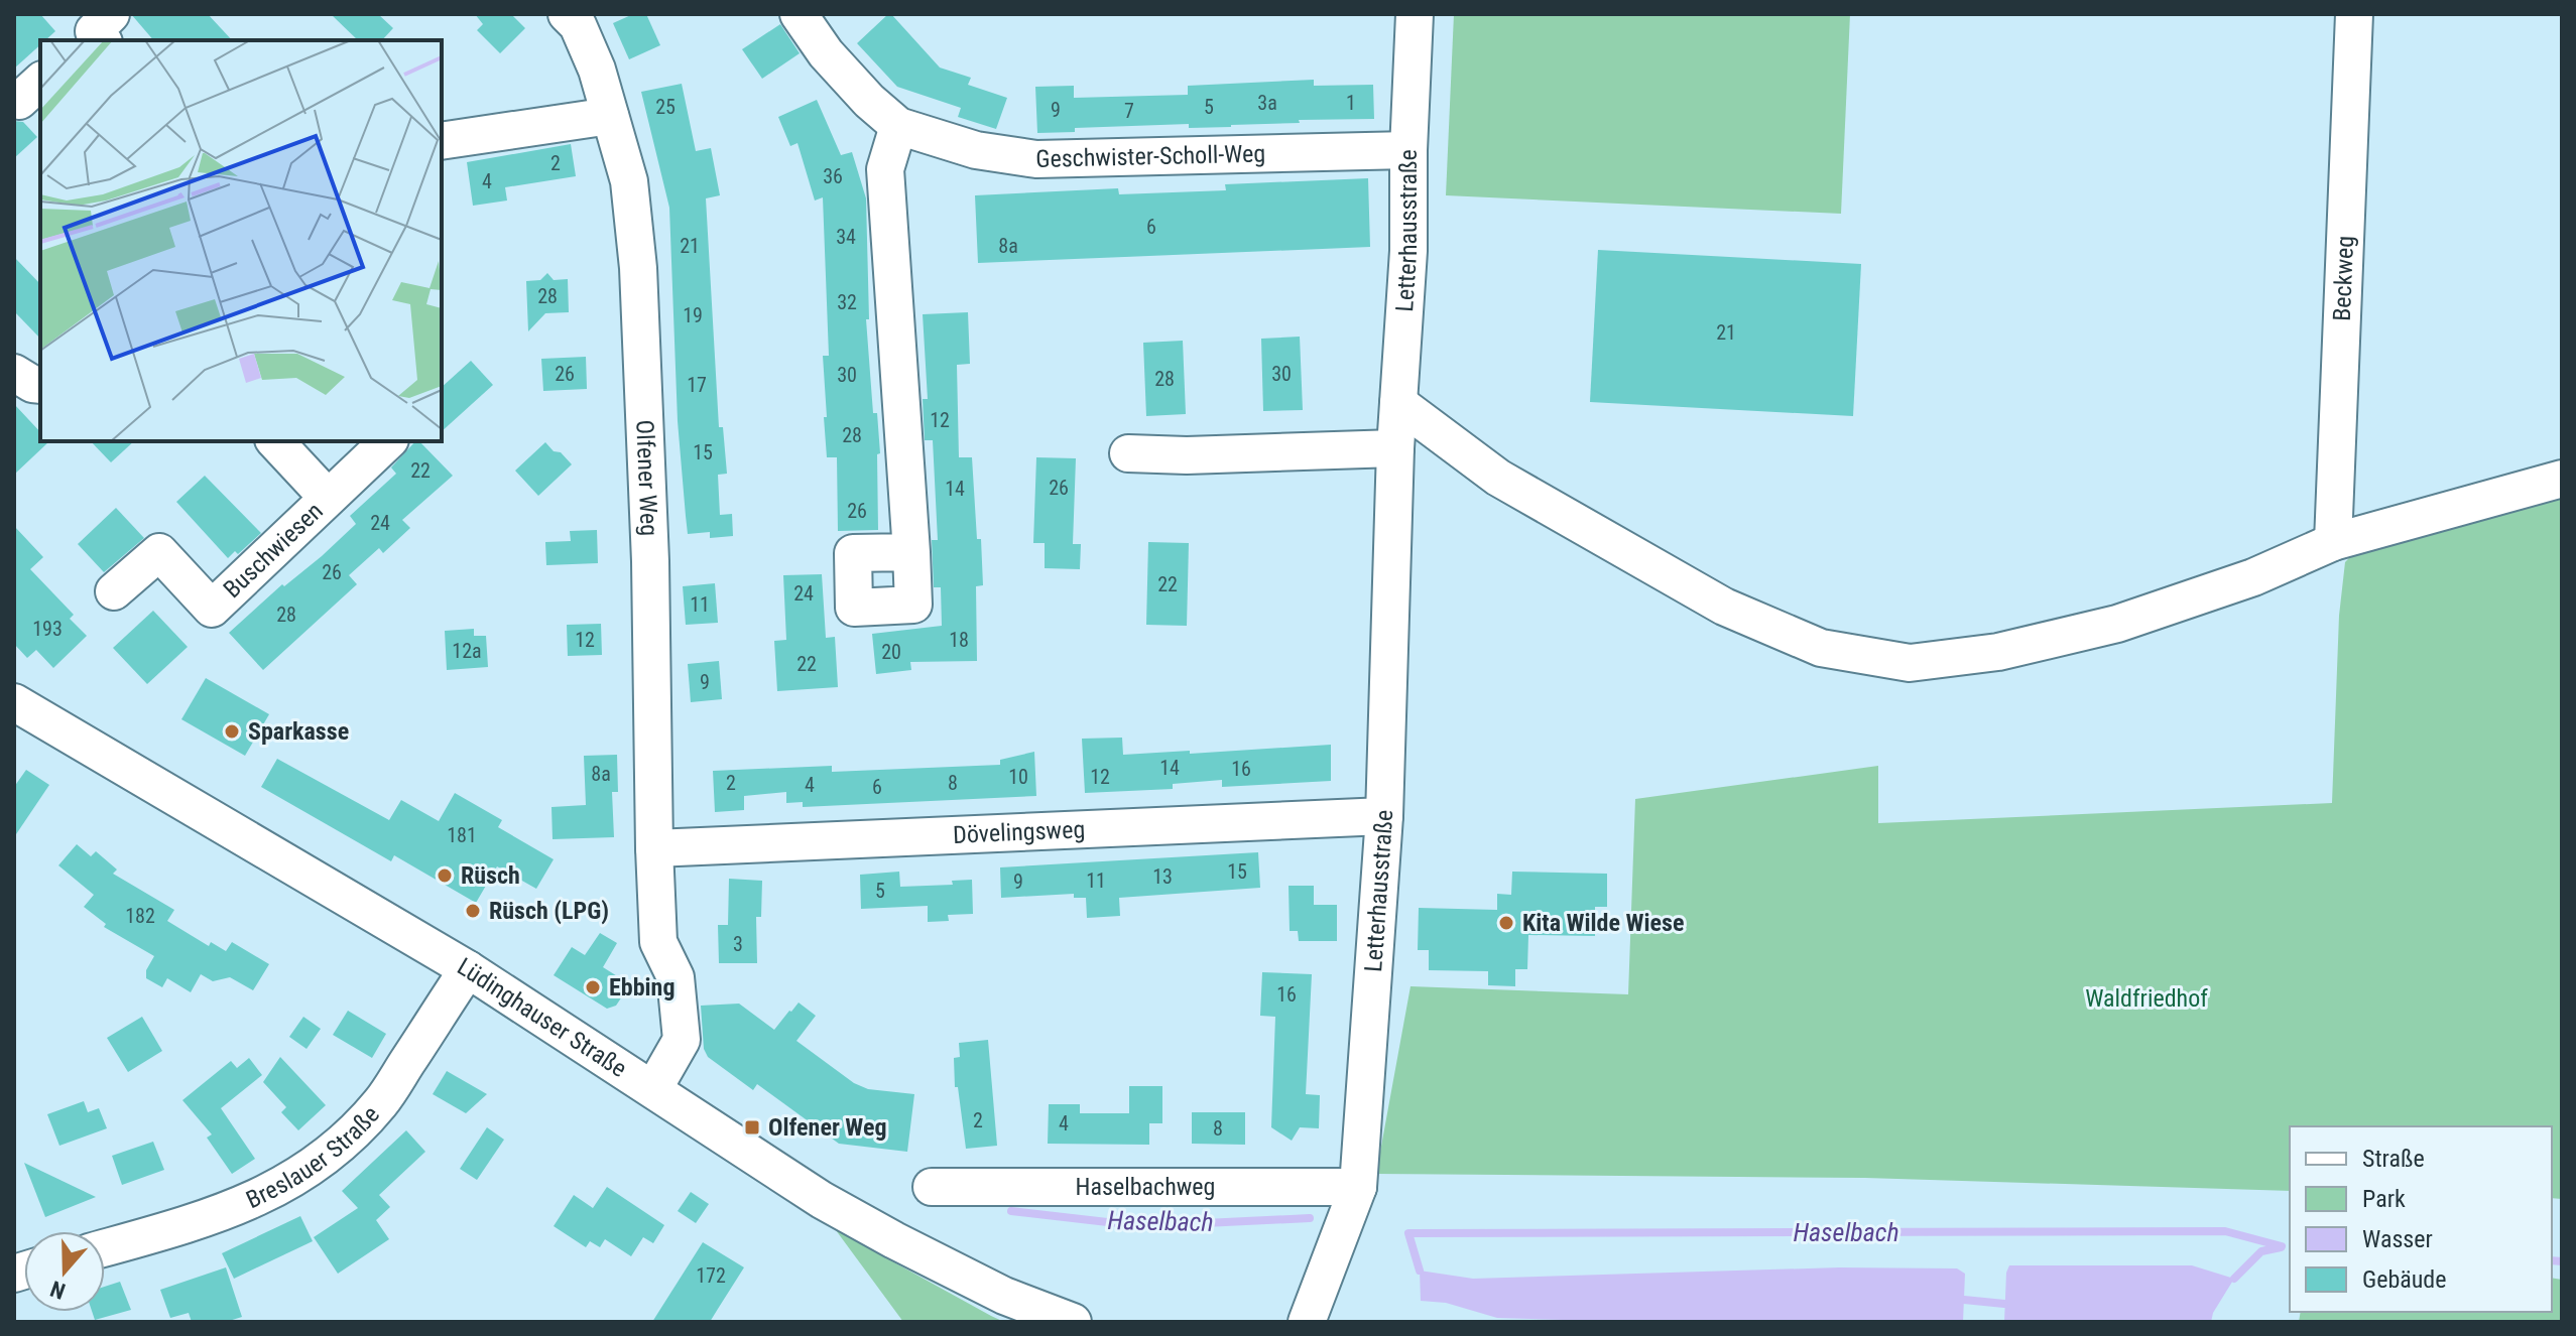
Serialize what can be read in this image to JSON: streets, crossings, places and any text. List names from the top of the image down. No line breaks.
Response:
{"streets":{"street":["Geschwister-Scholl-Weg","Letterhausstraße","Beckweg","Olfener Weg","Buschwiesen","Dövelingsweg","Lüdinghauser Straße","Breslauer Straße","Haselbachweg"]},"crossings":[["Geschwister-Scholl-Weg","Letterhausstraße"],["Letterhausstraße","Dövelingsweg"],["Letterhausstraße","Haselbachweg"],["Olfener Weg","Dövelingsweg"],["Olfener Weg","Lüdinghauser Straße"],["Lüdinghauser Straße","Breslauer Straße"]],"water":["Haselbach"],"parks":["Waldfriedhof"],"places":{"other":["Sparkasse","Rüsch","Rüsch (LPG)","Kita Wilde Wiese","Ebbing"],"transit":["Olfener Weg"]},"house_numbers":["3a","1","25","5","9","7","2","36","4","6","34","21","8a","28","32","19","21","26","30","30","28","17","12","28","15","22","26","14","26","24","26","22","24","11","28","193","12","18","12a","20","22","9","14","16","8a","10","12","2","8","4","6","181","15","13","11","9","5","182","3","16","2","4","8","172"],"legend":["Straße","Park","Wasser","Gebäude"],"north":"bottom"}
